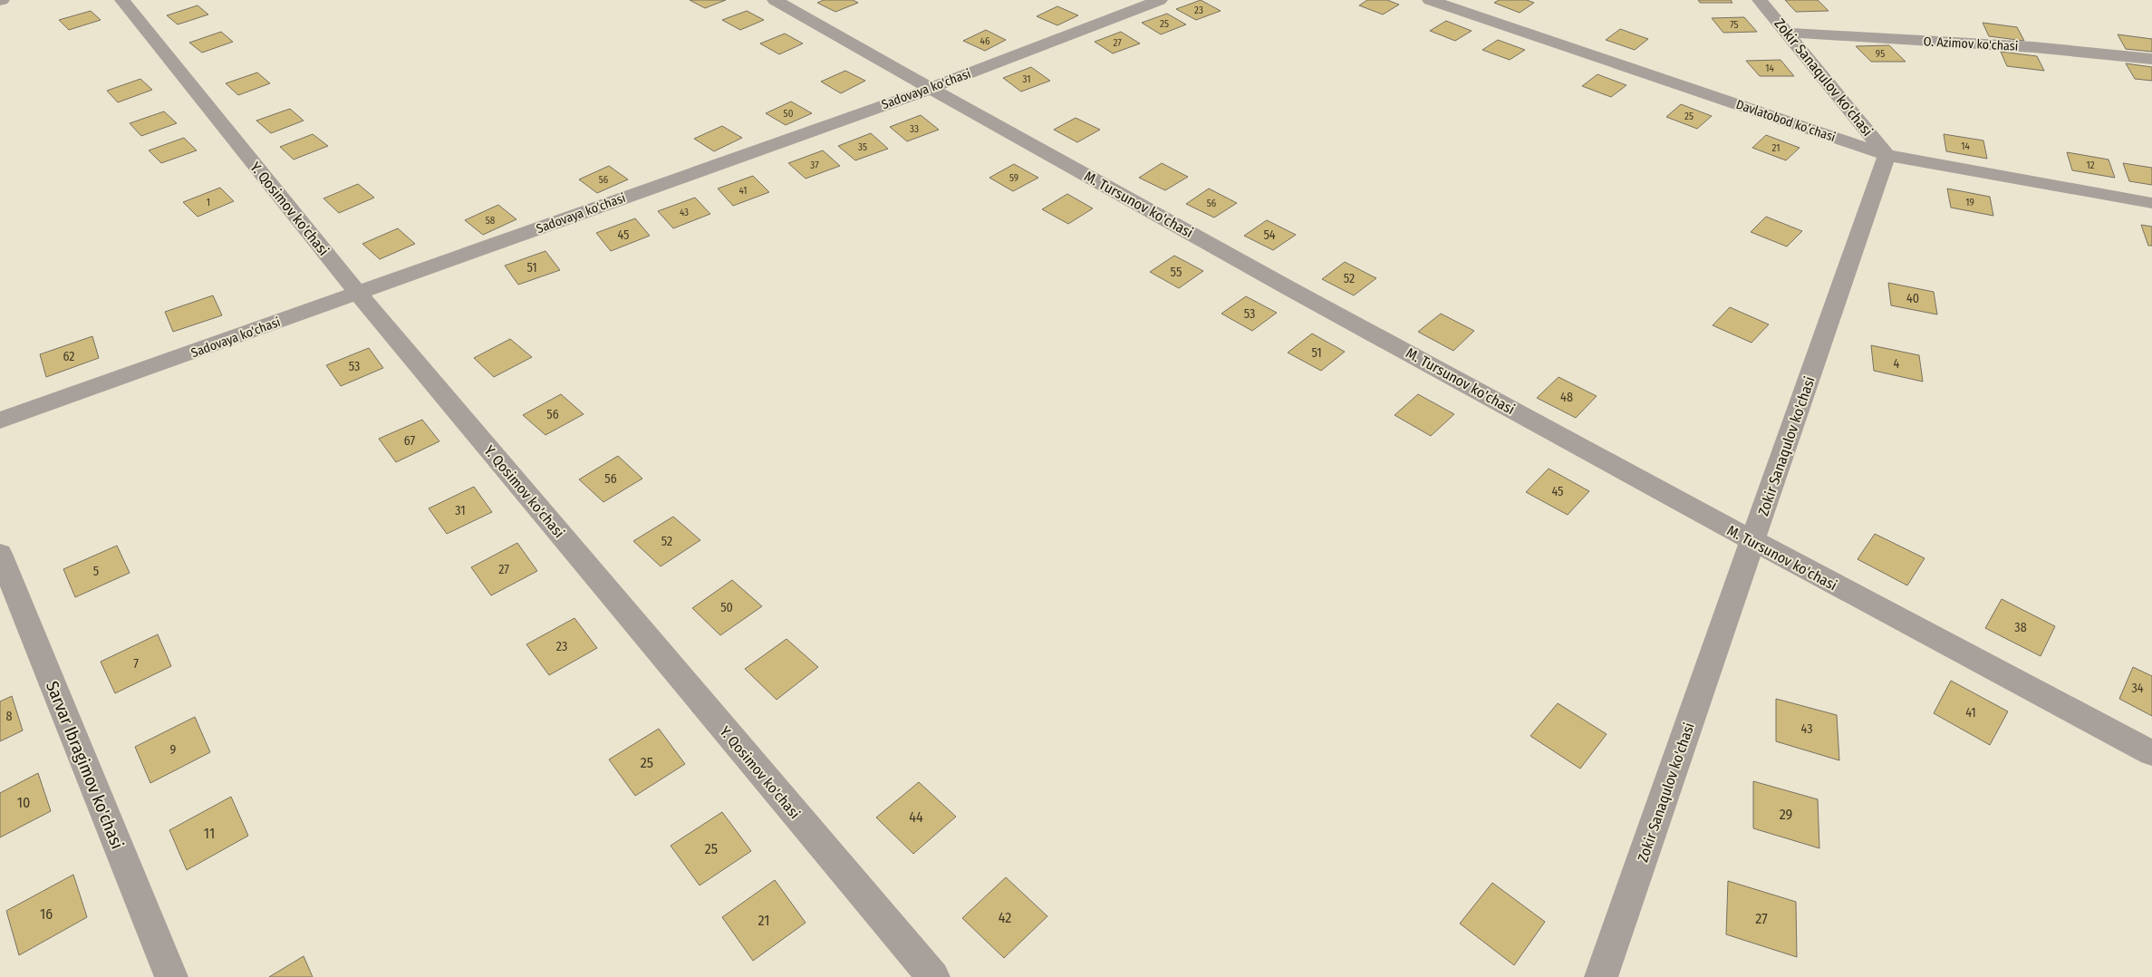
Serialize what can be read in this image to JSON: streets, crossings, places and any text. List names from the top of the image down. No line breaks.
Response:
{"streets":{"street":["O. Azimov ko'chasi","Zokir Sanaqulov ko'chasi","Sadovaya ko'chasi","Davlatobod ko’chasi","M. Tursunov ko'chasi","Y. Qosimov ko'chasi","Sarvar Ibragimov ko'chasi"]},"crossings":[["O. Azimov ko'chasi","Zokir Sanaqulov ko'chasi"],["Zokir Sanaqulov ko'chasi","Davlatobod ko’chasi"],["Zokir Sanaqulov ko'chasi","M. Tursunov ko'chasi"],["Sadovaya ko'chasi","M. Tursunov ko'chasi"],["Sadovaya ko'chasi","Y. Qosimov ko'chasi"]],"house_numbers":["23","25","75","46","27","95","14","31","50","25","33","14","35","21","37","12","59","56","41","1","19","56","43","58","45","54","51","55","52","40","53","51","62","4","53","48","56","67","56","45","31","52","27","5","50","38","23","7","34","41","8","43","9","25","10","29","44","11","25","16","42","27","21"]}
